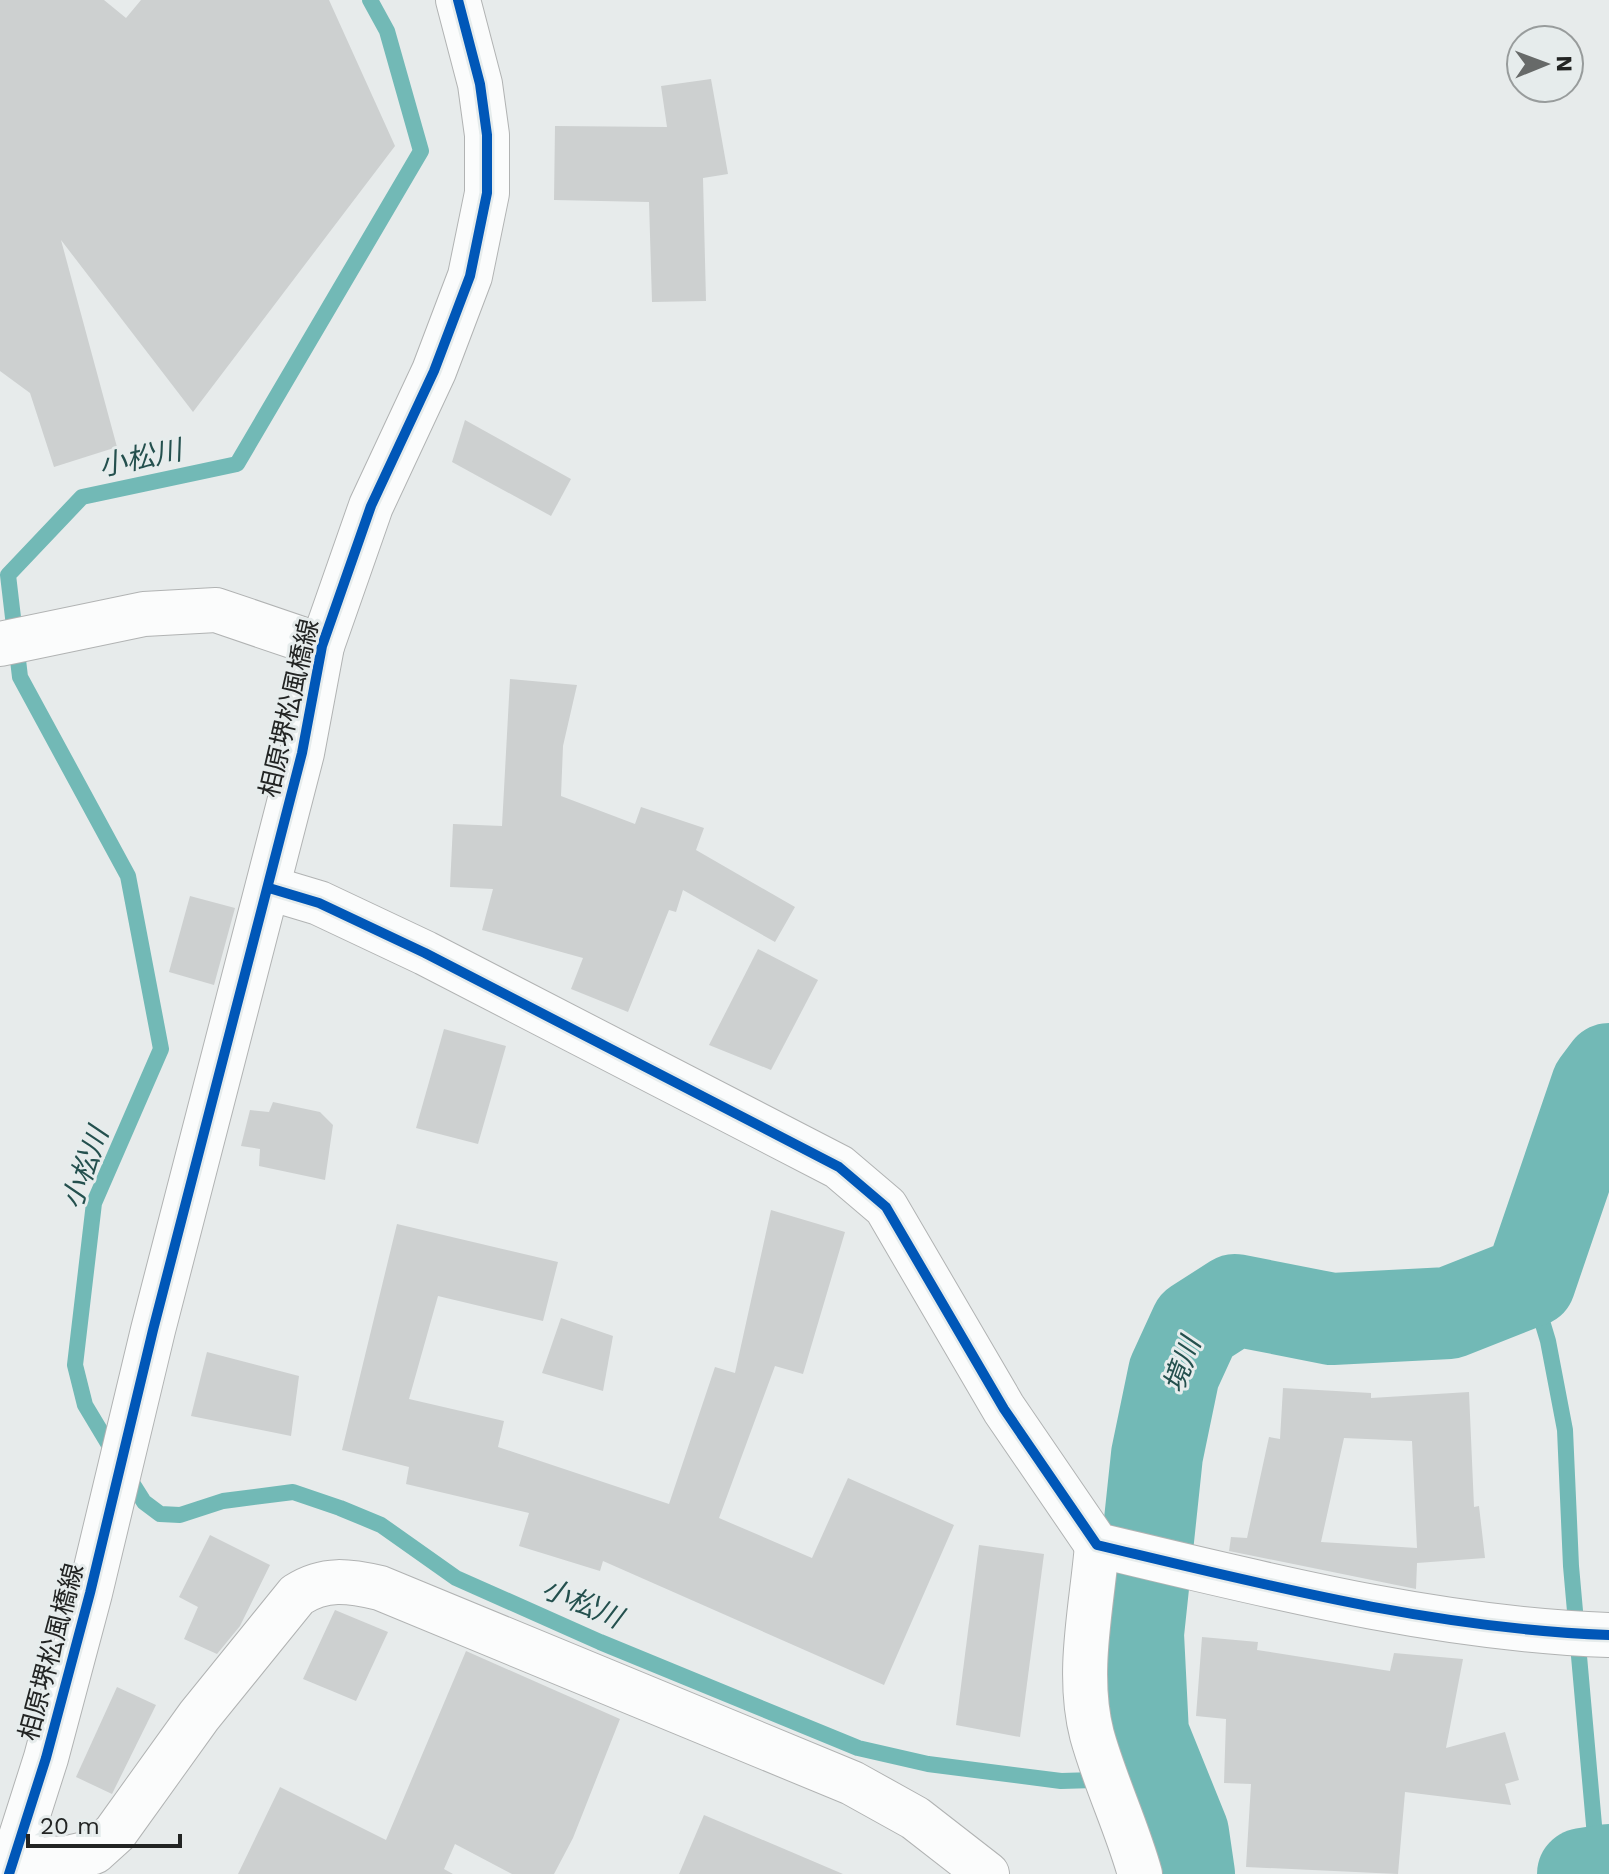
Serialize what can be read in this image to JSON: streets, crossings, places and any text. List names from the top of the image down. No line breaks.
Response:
{"streets":{"street":["相原堺松風橋線"]},"water":["小松川","境川"],"scale_bar":"20 m","north":"right"}
